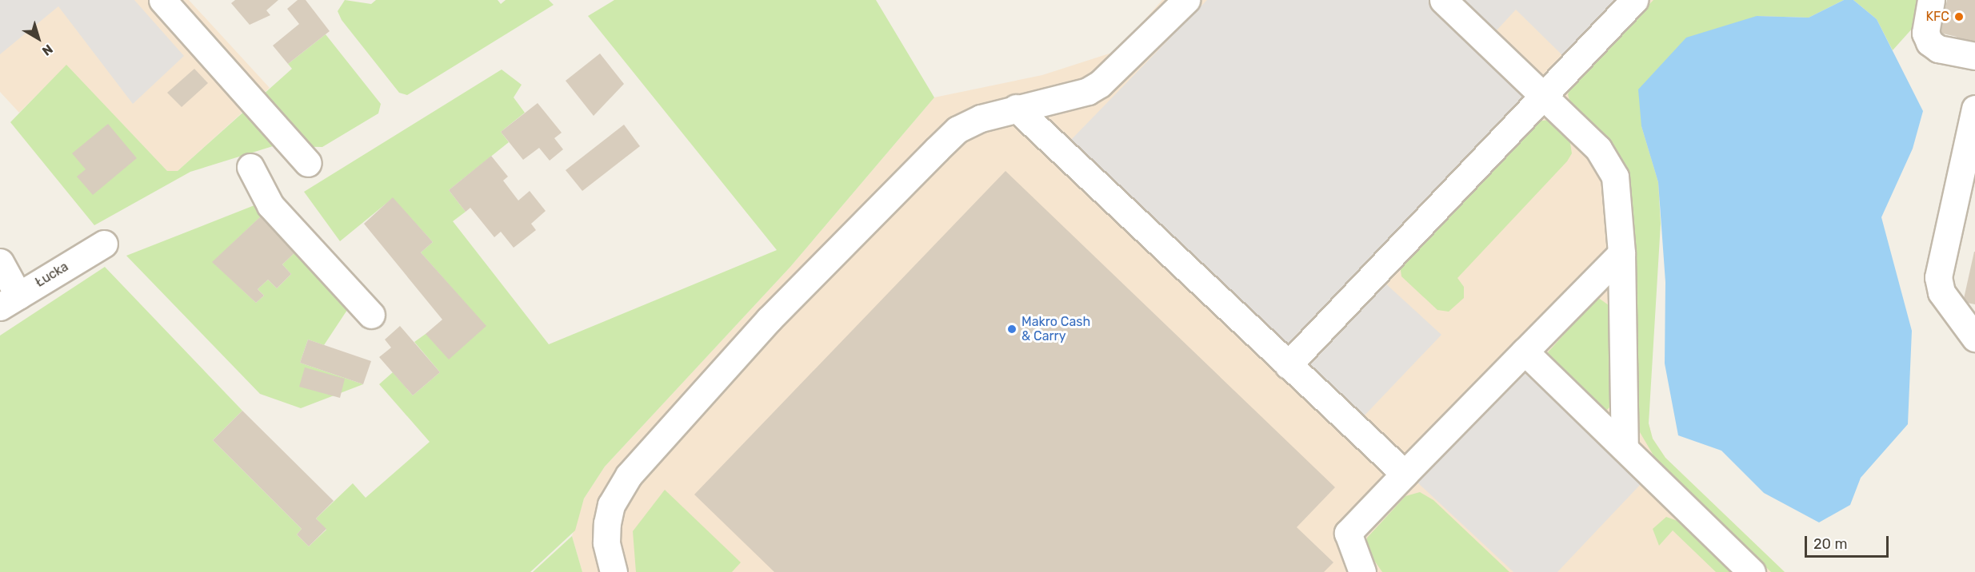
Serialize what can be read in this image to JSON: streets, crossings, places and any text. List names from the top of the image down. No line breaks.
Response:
{"streets":{"street":["Łucka"]},"places":["KFC","Makro Cash & Carry"],"scale_bar":"20 m","north":"bottom right"}
